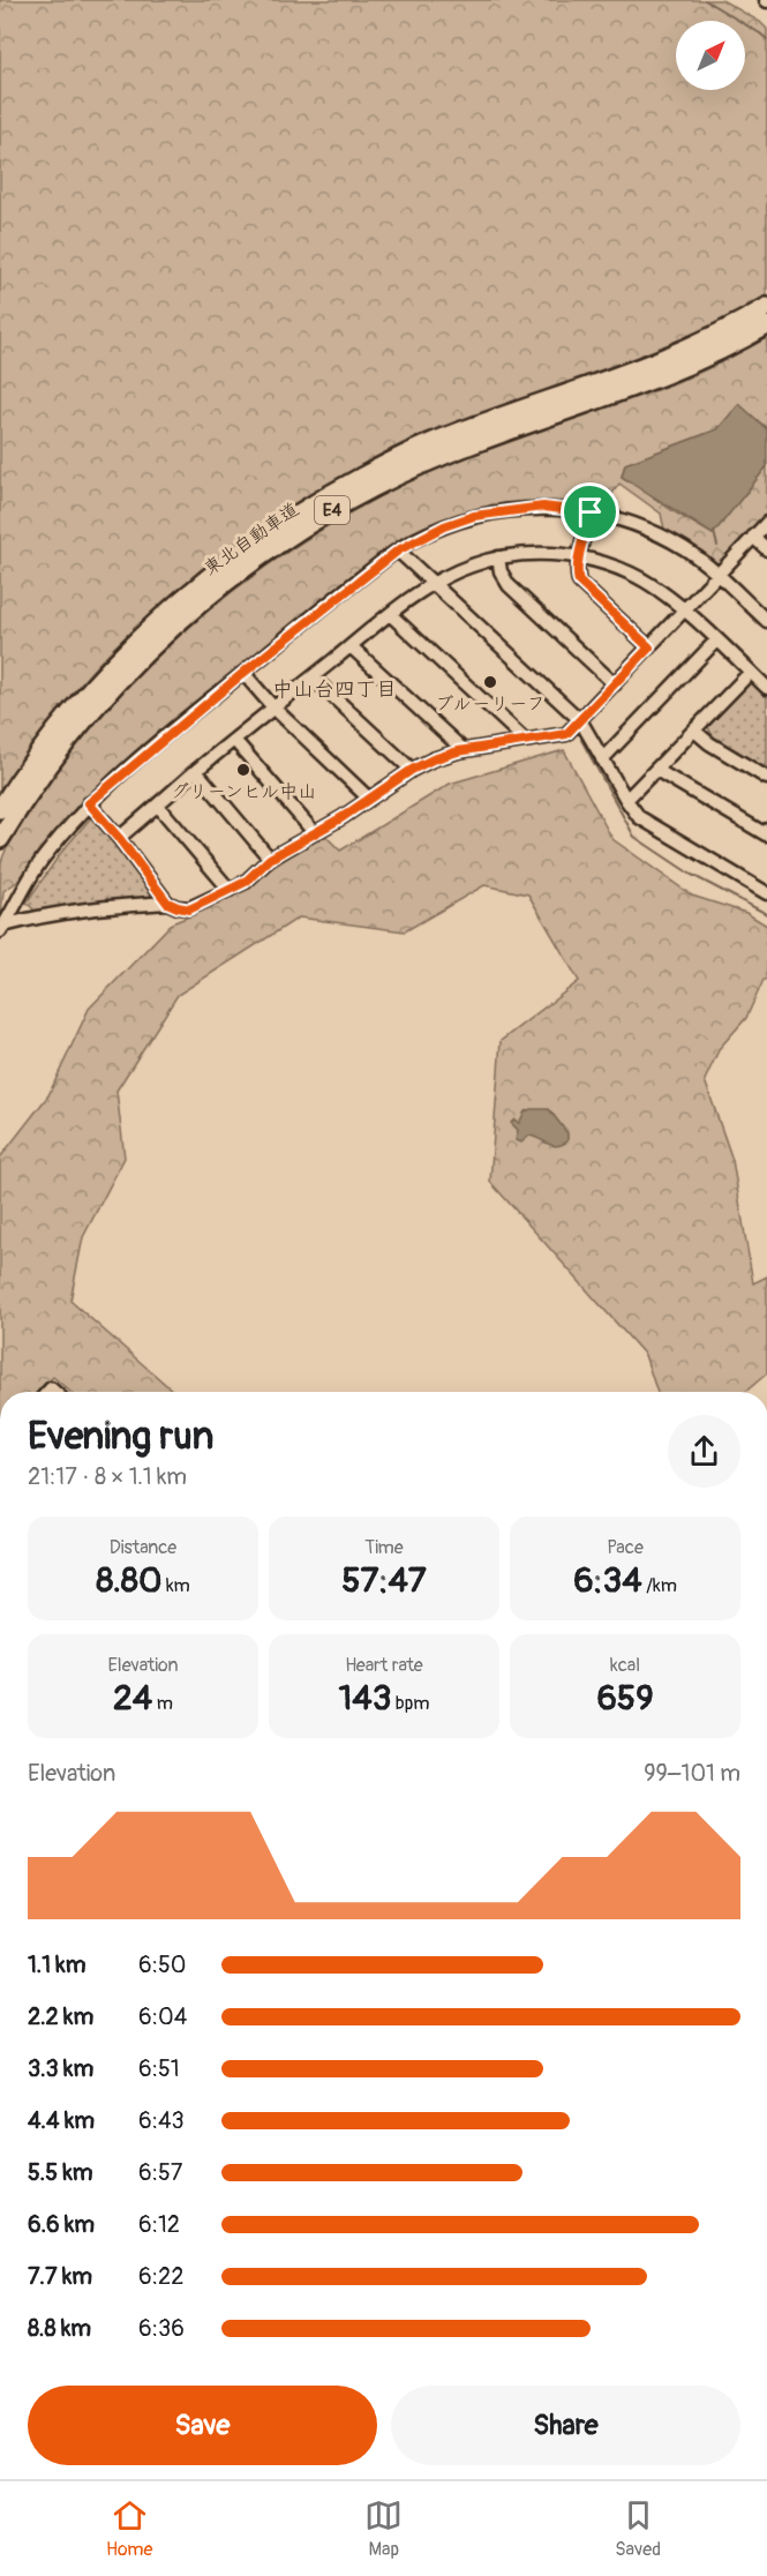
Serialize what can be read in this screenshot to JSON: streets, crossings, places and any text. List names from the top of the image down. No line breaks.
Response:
{"streets":{"highway":["E4","東北自動車道"]},"districts":["中山台四丁目"],"places":["ブルーリーフ","グリーンヒル中山"],"north":"top right","page":{"heading":["Evening run","21:17 · 8 × 1.1 km"],"stats":[["Distance","8.80 km"],["Time","57:47"],["Pace","6:34 /km"],["Elevation","24 m"],["Heart rate","143 bpm"],["kcal","659"]],"chart":["Elevation","99–101 m"],"list":[{"name":"1.1 km","note":"6:50"},{"name":"2.2 km","note":"6:04"},{"name":"3.3 km","note":"6:51"},{"name":"4.4 km","note":"6:43"},{"name":"5.5 km","note":"6:57"},{"name":"6.6 km","note":"6:12"},{"name":"7.7 km","note":"6:22"},{"name":"8.8 km","note":"6:36"}],"buttons":["Save","Share"],"tabs":["Home","Map","Saved"]}}
